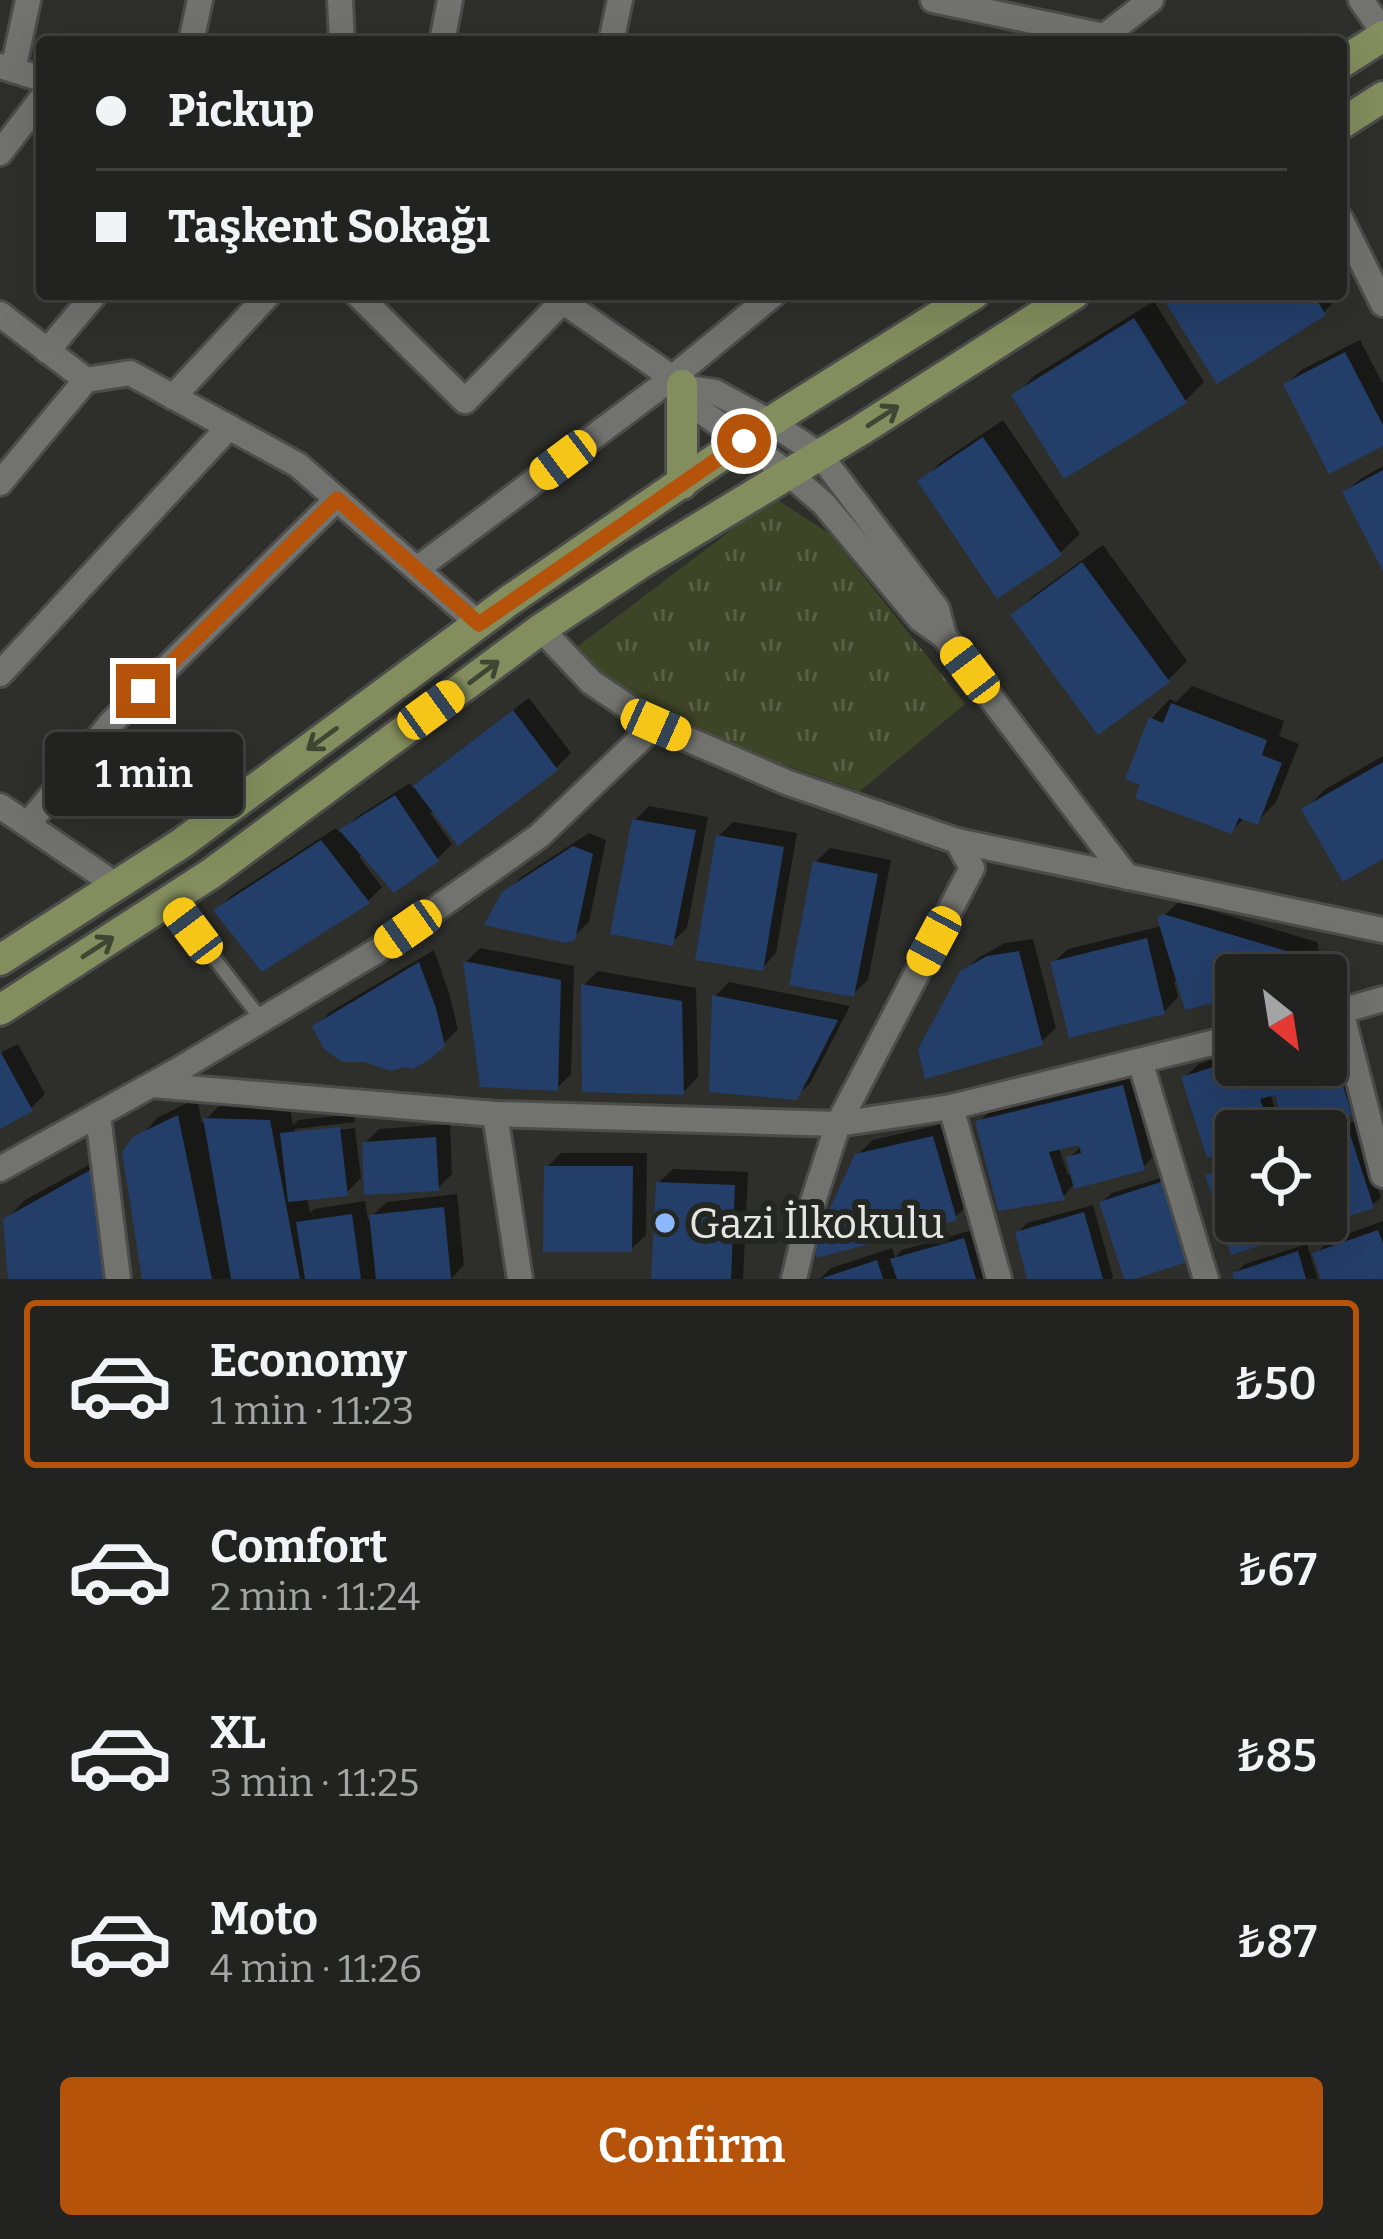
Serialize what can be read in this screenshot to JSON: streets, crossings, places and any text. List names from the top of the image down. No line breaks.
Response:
{"places":["Gazi İlkokulu"],"north":"bottom right","page":{"banner":["Pickup","Taşkent Sokağı"],"bubble":"1 min","list":[{"name":"Economy","note":"1 min · 11:23","value":"₺50"},{"name":"Comfort","note":"2 min · 11:24","value":"₺67"},{"name":"XL","note":"3 min · 11:25","value":"₺85"},{"name":"Moto","note":"4 min · 11:26","value":"₺87"}],"buttons":"Confirm"}}
